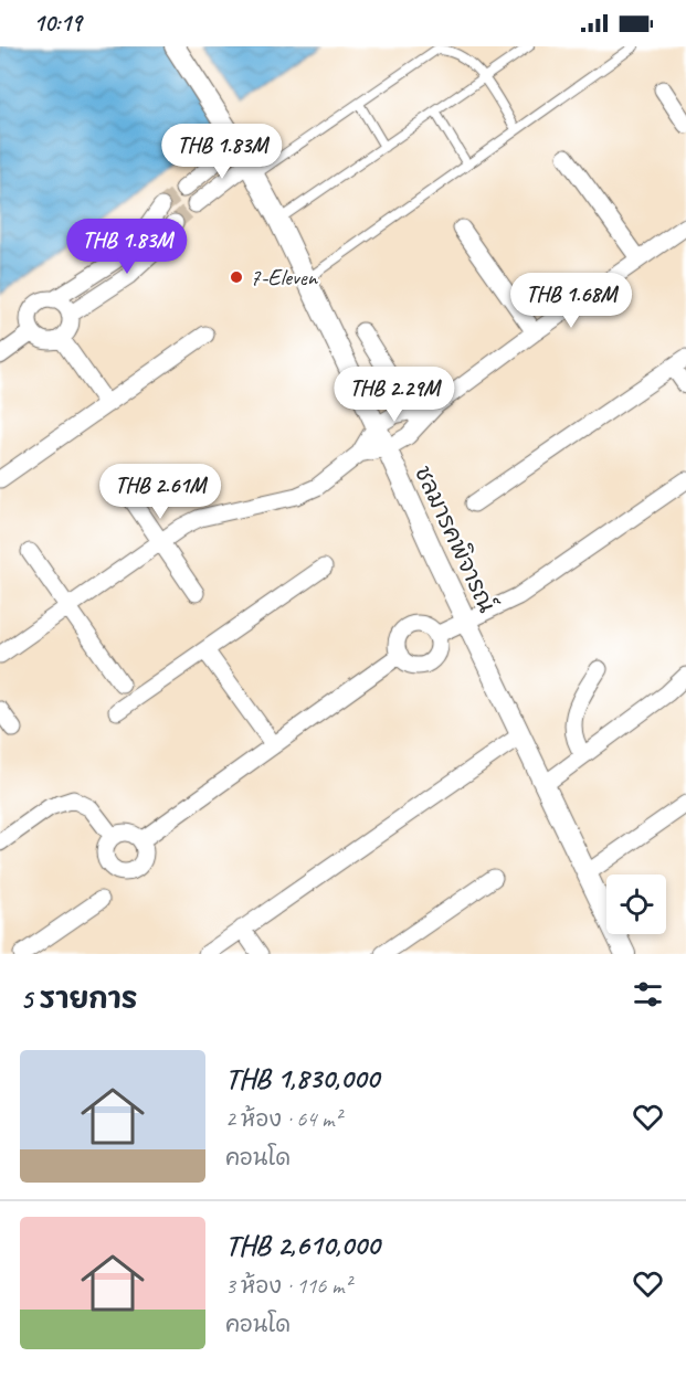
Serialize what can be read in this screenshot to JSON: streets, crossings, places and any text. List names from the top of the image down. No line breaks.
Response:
{"streets":{"street":["ชลมารคพิจารณ์"]},"places":["7-Eleven"],"page":{"status":"10:19","price":["THB 1.83M","THB 1.83M","THB 1.68M","THB 2.29M","THB 2.61M"],"heading":"5 รายการ","list":[{"name":"THB 1,830,000","note":"2 ห้อง · 64 m² · คอนโด"},{"name":"THB 2,610,000","note":"3 ห้อง · 116 m² · คอนโด"}]}}
